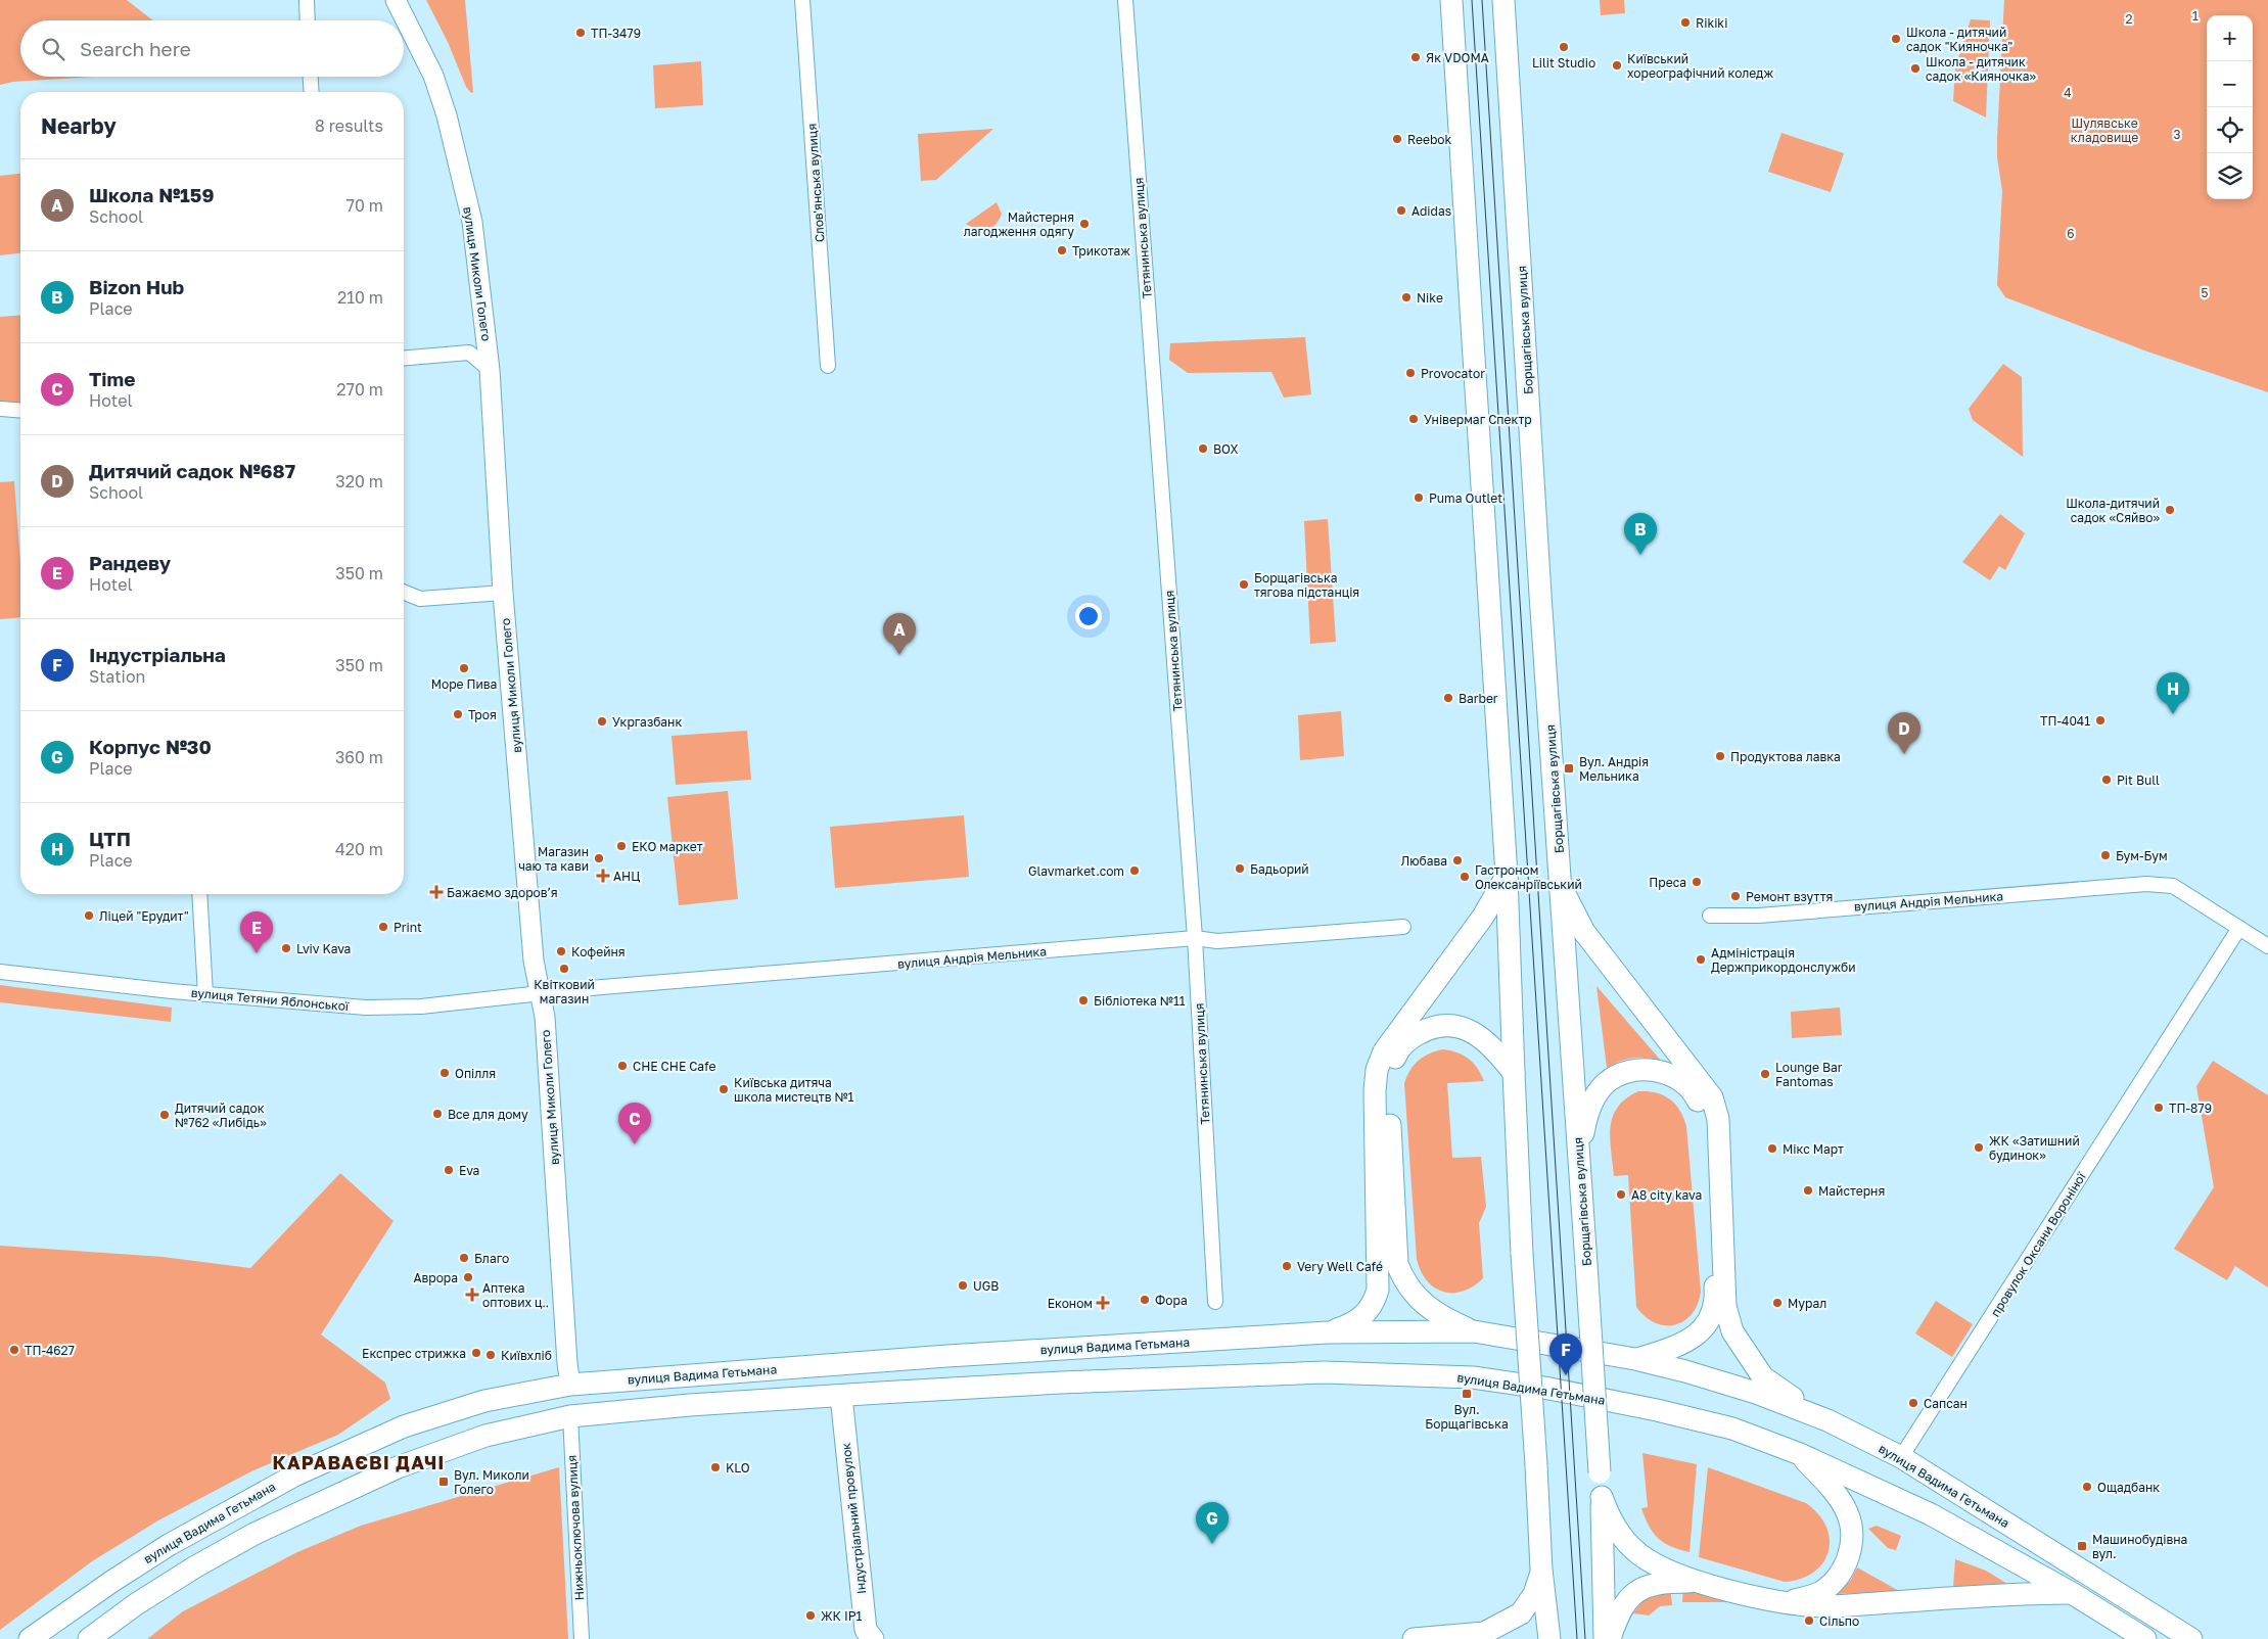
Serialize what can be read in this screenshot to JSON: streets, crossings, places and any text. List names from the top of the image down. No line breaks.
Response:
{"streets":{"main road":["вулиця Миколи Голего","Борщагівська вулиця","вулиця Вадима Гетьмана","Індустріальний провулок"],"street":["Слов'янська вулиця","Тетянинська вулиця","вулиця Андрія Мельника","вулиця Тетяни Яблонської","провулок Оксани Вороніної","Нижньоключова вулиця"]},"crossings":[["Тетянинська вулиця","вулиця Андрія Мельника"],["вулиця Миколи Голего","вулиця Андрія Мельника"],["вулиця Миколи Голего","вулиця Тетяни Яблонської"],["вулиця Миколи Голего","вулиця Вадима Гетьмана"],["вулиця Андрія Мельника","вулиця Тетяни Яблонської"],["вулиця Андрія Мельника","провулок Оксани Вороніної"],["провулок Оксани Вороніної","вулиця Вадима Гетьмана"],["вулиця Вадима Гетьмана","Індустріальний провулок"],["вулиця Вадима Гетьмана","Нижньоключова вулиця"]],"districts":["КАРАВАЄВІ ДАЧІ"],"parks":["1","2","4","Шулявське кладовище","3","6","5"],"places":{"other":["Rikiki","ТП-3479","Школа - дитячий садок \"Кияночка\"","Lilit Studio","Як VDOMA","Київський хореографічний коледж","Школа - дитячик садок «Кияночка»","Reebok","Adidas","Майстерня лагодження одягу","Трикотаж","Nike","Provocator","Універмаг Спектр","BOX","Puma Outlet","Школа-дитячий садок «Сяйво»","Борщагівська тягова підстанція","Море Пива","Barber","Троя","ТП-4041","Укргазбанк","Продуктова лавка","Pit Bull","ЕКО маркет","Бум-Бум","Магазин чаю та кави","Любава","Бадьорий","Glavmarket.com","Гастроном Олексанріївський","Преса","Ремонт взуття","Ліцей \"Ерудит\"","Print","Lviv Kava","Кофейня","Адміністрація Держприкордонслужби","Квітковий магазин","Бібліотека №11","CHE CHE Cafe","Опілля","Lounge Bar Fantomas","Київська дитяча школа мистецтв №1","ТП-879","Все для дому","Дитячий садок №762 «Либідь»","ЖК «Затишний будинок»","Мікс Март","Eva","Майстерня","A8 city kava","Благо","Very Well Café","Аврора","UGB","Фора","Мурал","ТП-4627","Експрес стрижка","Київхліб","Сапсан","KLO","Ощадбанк","ЖК IP1","Сільпо"],"transit":["Вул. Андрія Мельника","Вул. Борщагівська","Вул. Миколи Голего","Машинобудівна вул."],"health":["АНЦ","Бажаємо здоровʼя","Аптека оптових ц‥","Економ"]},"page":{"map_buttons":["+","−"],"search":"Search here","heading":["Nearby","8 results"],"list":[{"mark":"A","name":"Школа №159","note":"School","value":"70 m"},{"mark":"B","name":"Bizon Hub","note":"Place","value":"210 m"},{"mark":"C","name":"Time","note":"Hotel","value":"270 m"},{"mark":"D","name":"Дитячий садок №687","note":"School","value":"320 m"},{"mark":"E","name":"Рандеву","note":"Hotel","value":"350 m"},{"mark":"F","name":"Індустріальна","note":"Station","value":"350 m"},{"mark":"G","name":"Корпус №30","note":"Place","value":"360 m"},{"mark":"H","name":"ЦТП","note":"Place","value":"420 m"}],"pins":["B","A","H","D","E","C","F","G"]}}
